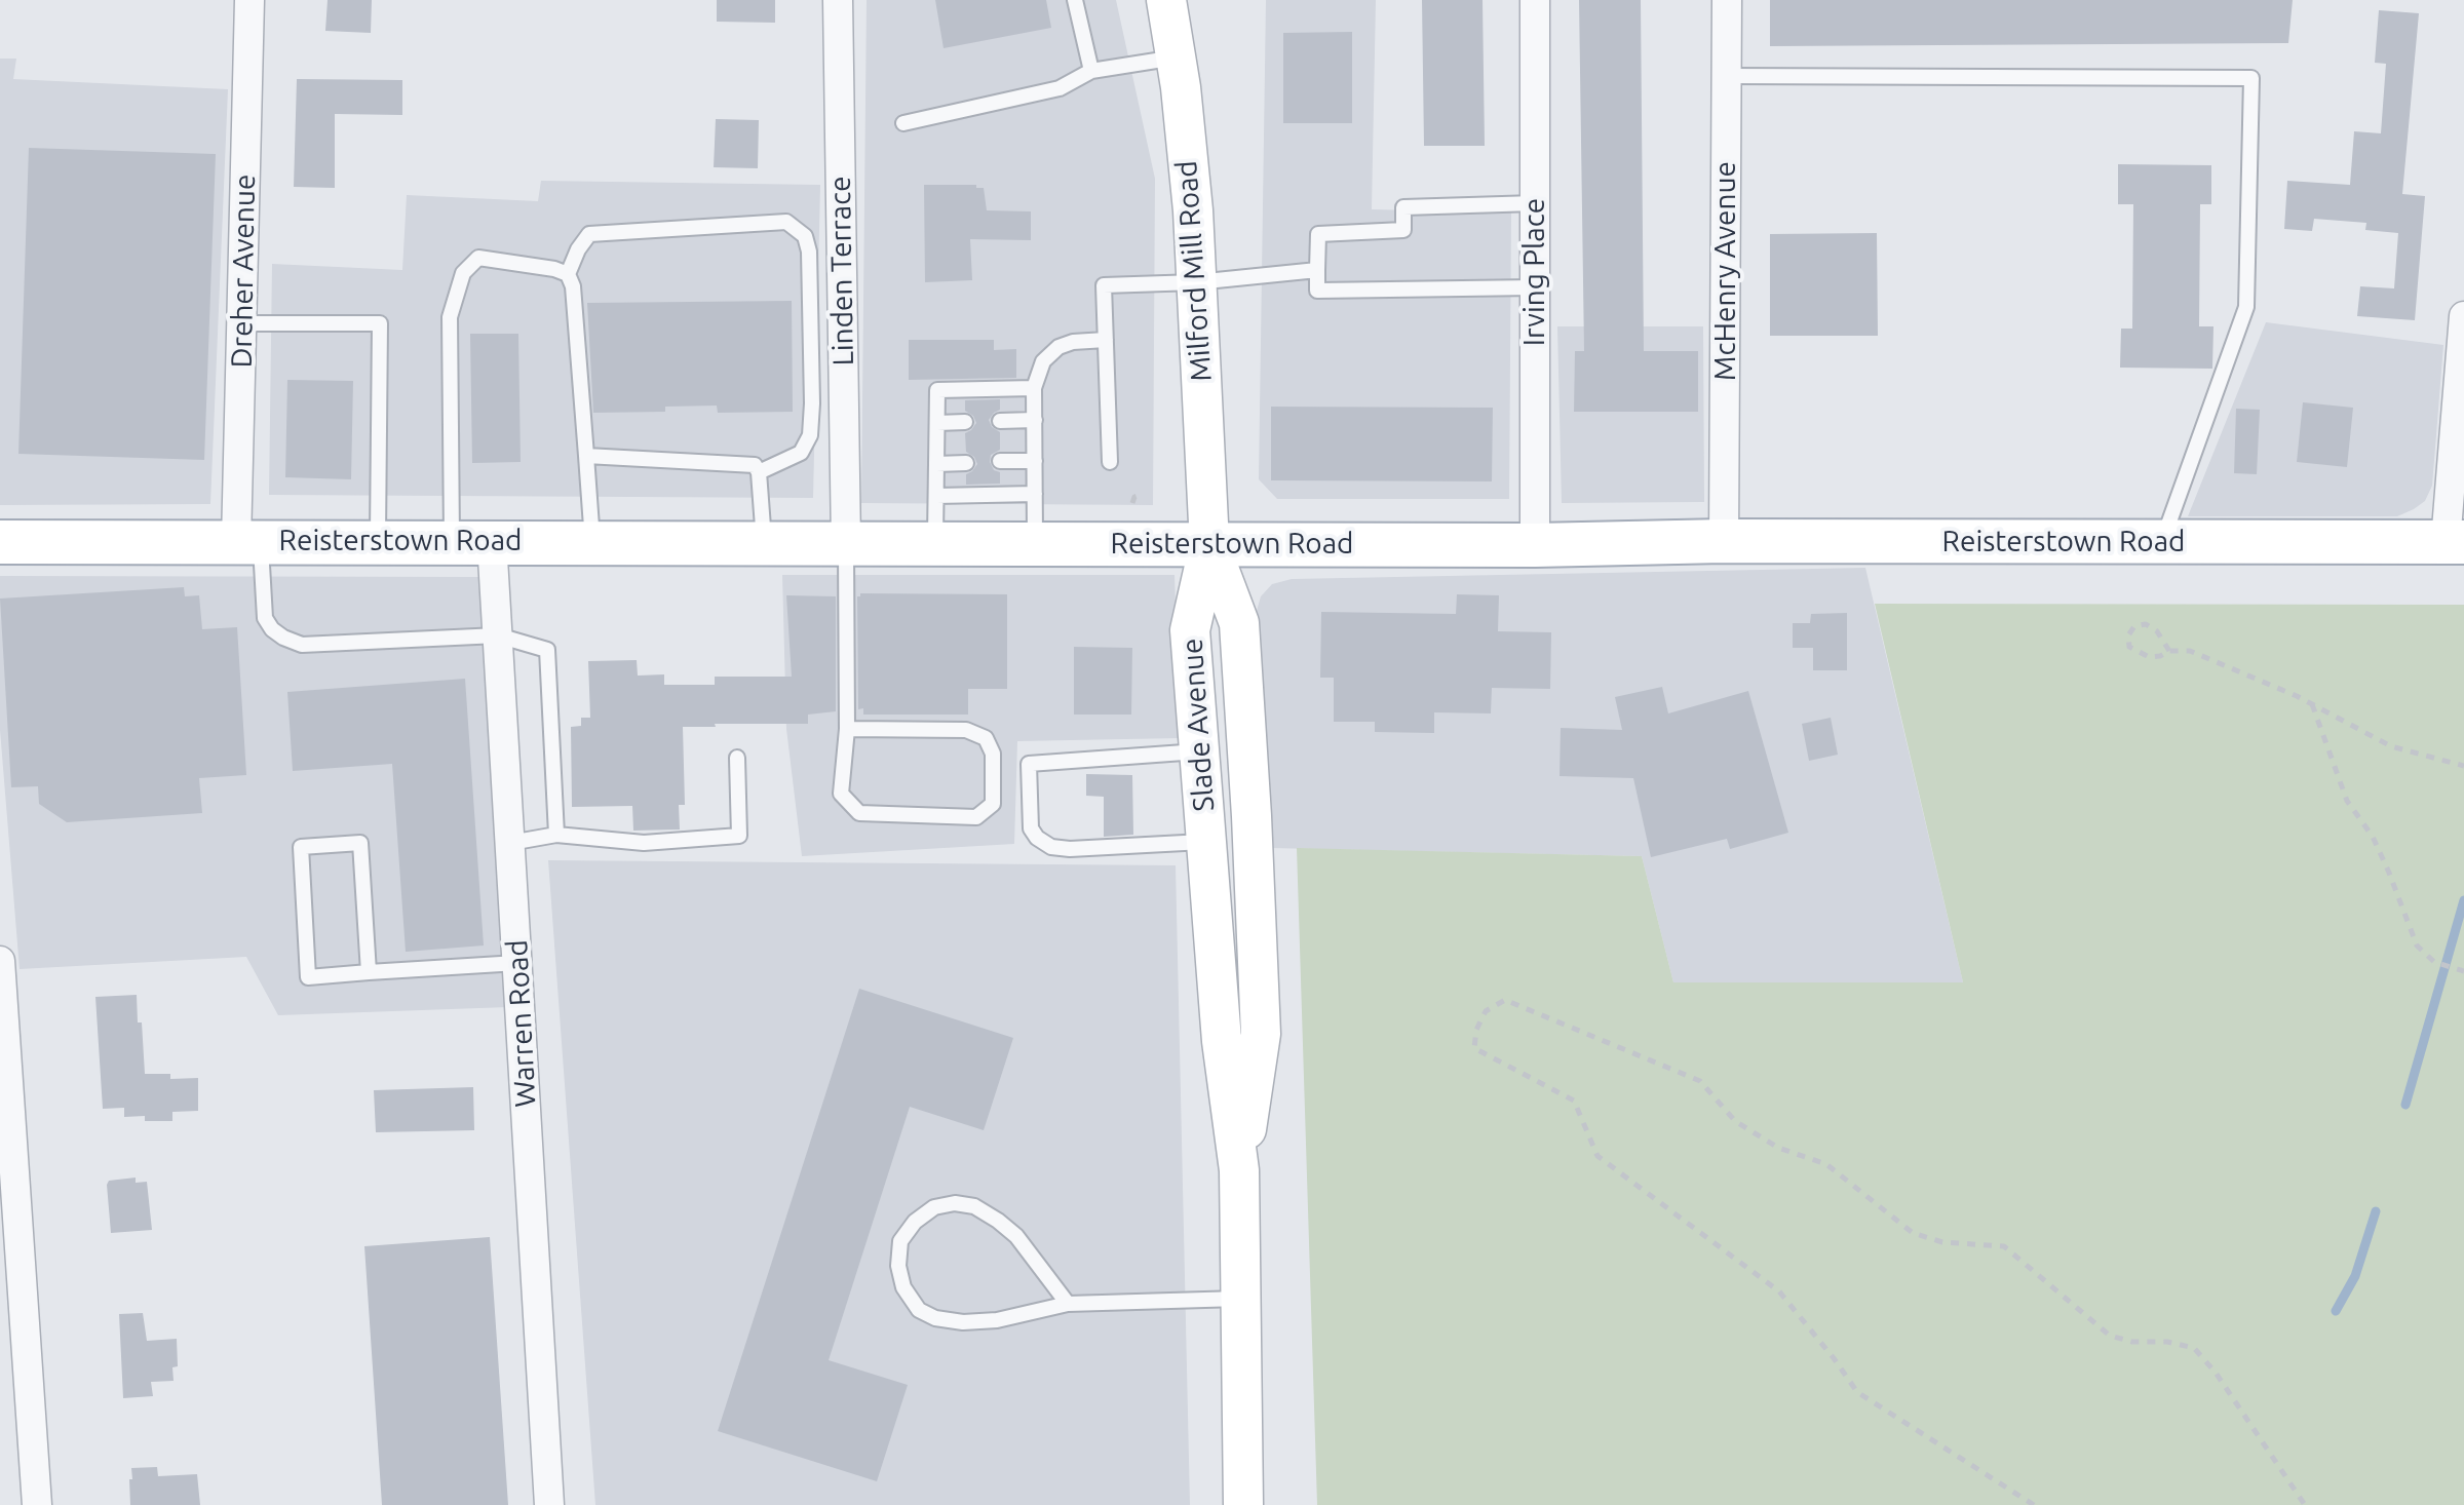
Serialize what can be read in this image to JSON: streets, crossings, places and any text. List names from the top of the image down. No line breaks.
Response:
{"streets":{"main road":["Milford Mill Road","Reisterstown Road","Slade Avenue"],"street":["Dreher Avenue","Linden Terrace","McHenry Avenue","Irving Place","Warren Road"]},"crossings":[["Dreher Avenue","Reisterstown Road"],["Linden Terrace","Reisterstown Road"],["Milford Mill Road","Reisterstown Road"],["Milford Mill Road","Slade Avenue"],["McHenry Avenue","Reisterstown Road"],["Irving Place","Reisterstown Road"],["Reisterstown Road","Slade Avenue"],["Reisterstown Road","Warren Road"]]}
